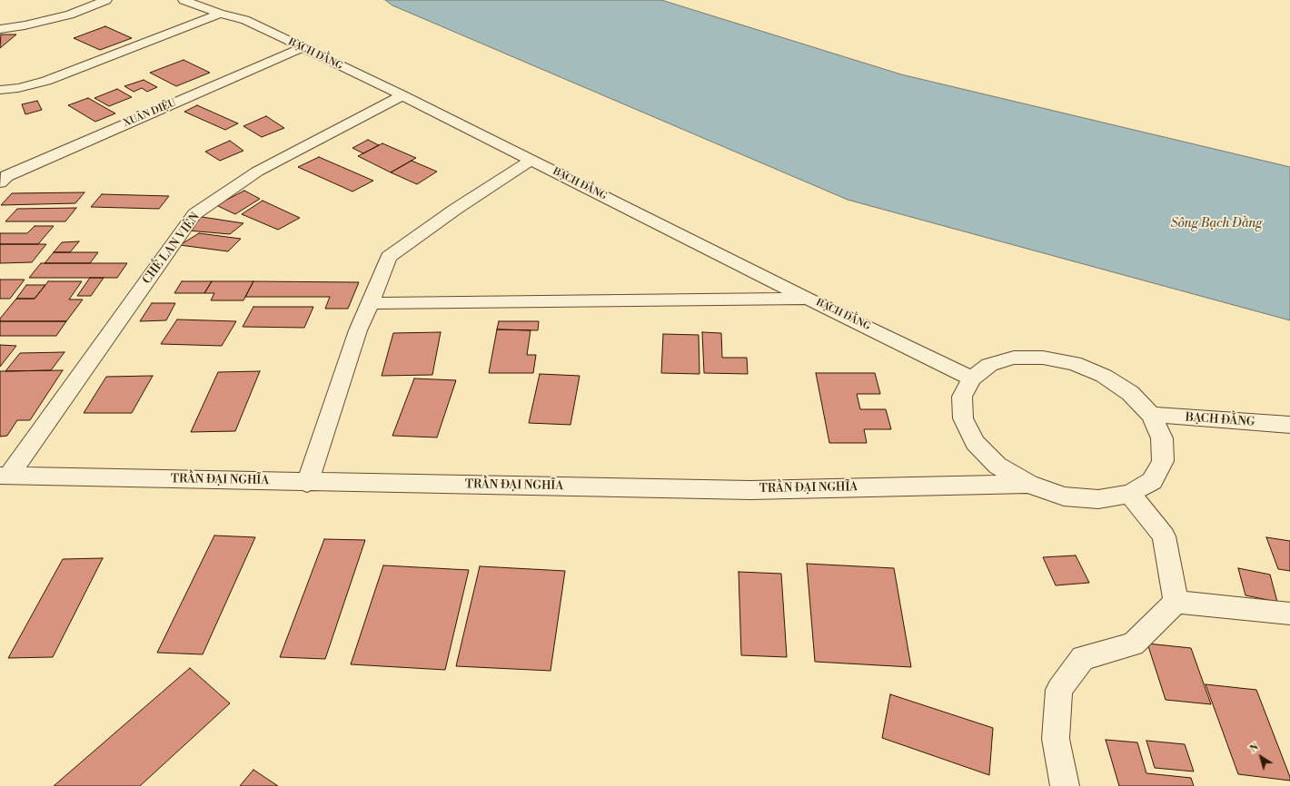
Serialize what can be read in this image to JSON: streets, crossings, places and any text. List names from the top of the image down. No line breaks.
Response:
{"streets":{"street":["BẠCH ĐẰNG","XUÂN DIỆU","CHẾ LAN VIÊN","TRẦN ĐẠI NGHĨA"]},"crossings":[["BẠCH ĐẰNG","XUÂN DIỆU"],["BẠCH ĐẰNG","CHẾ LAN VIÊN"],["CHẾ LAN VIÊN","TRẦN ĐẠI NGHĨA"]],"water":["Sông Bạch Đằng"],"north":"top left"}
